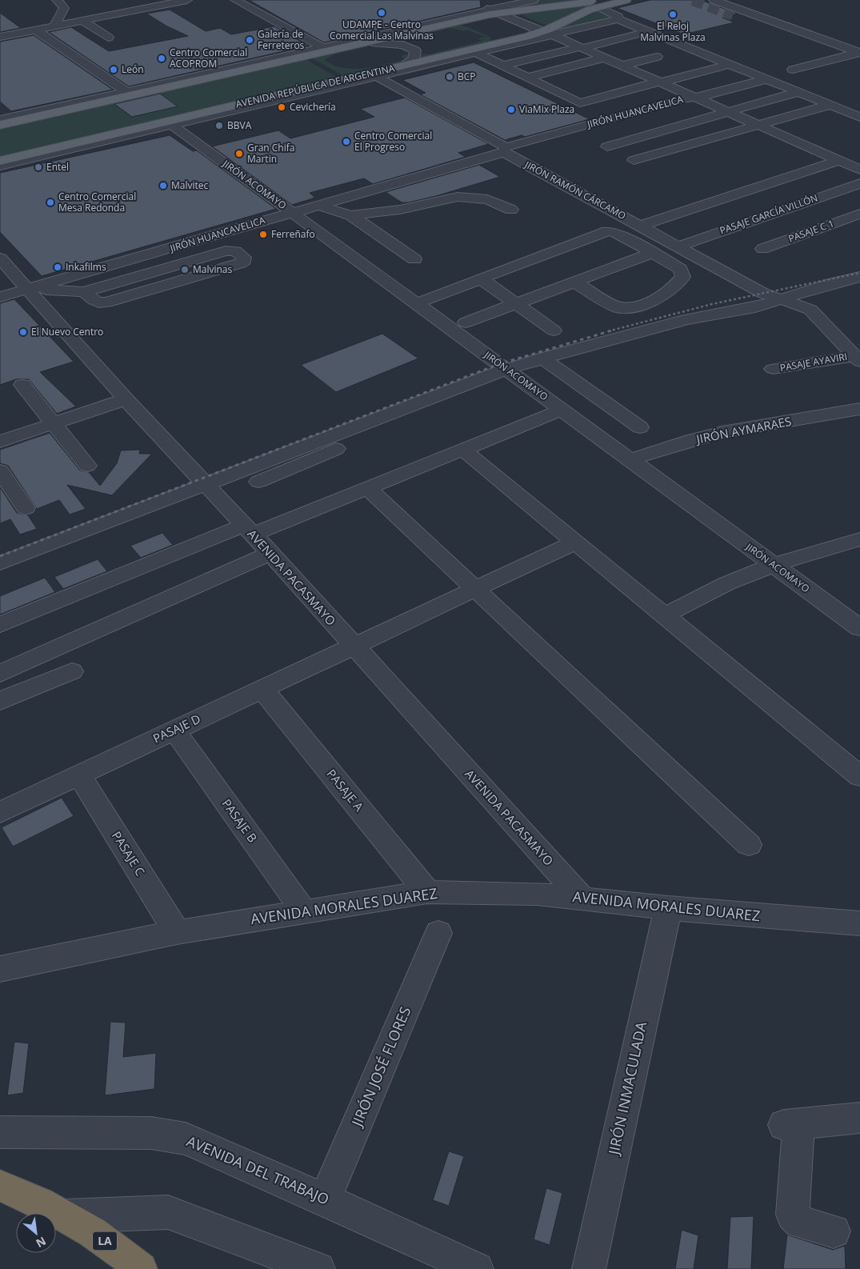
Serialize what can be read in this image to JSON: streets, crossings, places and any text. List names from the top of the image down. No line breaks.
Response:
{"streets":{"highway":["LA"],"main road":["AVENIDA REPÚBLICA DE ARGENTINA"],"street":["JIRÓN HUANCAVELICA","JIRÓN ACOMAYO","JIRÓN RAMÓN CÁRCAMO","PASAJE GARCÍA VILLÓN","PASAJE C 1","PASAJE AYAVIRI","JIRÓN AYMARAES","AVENIDA PACASMAYO","PASAJE D","PASAJE A","PASAJE B","PASAJE C","AVENIDA MORALES DUAREZ","JIRÓN JOSÉ FLORES","JIRÓN INMACULADA","AVENIDA DEL TRABAJO"]},"crossings":[["AVENIDA REPÚBLICA DE ARGENTINA","JIRÓN ACOMAYO"],["AVENIDA REPÚBLICA DE ARGENTINA","JIRÓN RAMÓN CÁRCAMO"],["JIRÓN HUANCAVELICA","JIRÓN ACOMAYO"],["JIRÓN HUANCAVELICA","JIRÓN RAMÓN CÁRCAMO"],["JIRÓN HUANCAVELICA","AVENIDA PACASMAYO"],["JIRÓN ACOMAYO","JIRÓN AYMARAES"],["JIRÓN RAMÓN CÁRCAMO","PASAJE GARCÍA VILLÓN"],["JIRÓN RAMÓN CÁRCAMO","PASAJE AYAVIRI"],["AVENIDA PACASMAYO","PASAJE D"],["AVENIDA PACASMAYO","AVENIDA MORALES DUAREZ"],["PASAJE D","PASAJE A"],["PASAJE D","PASAJE B"],["PASAJE D","PASAJE C"],["PASAJE A","AVENIDA MORALES DUAREZ"],["PASAJE B","AVENIDA MORALES DUAREZ"],["PASAJE C","AVENIDA MORALES DUAREZ"],["AVENIDA MORALES DUAREZ","JIRÓN INMACULADA"],["JIRÓN JOSÉ FLORES","AVENIDA DEL TRABAJO"]],"places":["UDAMPE - Centro Comercial Las Malvinas","El Reloj Malvinas Plaza","Galería de Ferreteros","Centro Comercial ACOPROM","León","BCP","Cevichería","ViaMix Plaza","BBVA","Centro Comercial El Progreso","Gran Chifa Martin","Entel","Malvitec","Centro Comercial Mesa Redonda","Ferreñafo","Inkafilms","Malvinas","El Nuevo Centro"],"north":"bottom right"}
